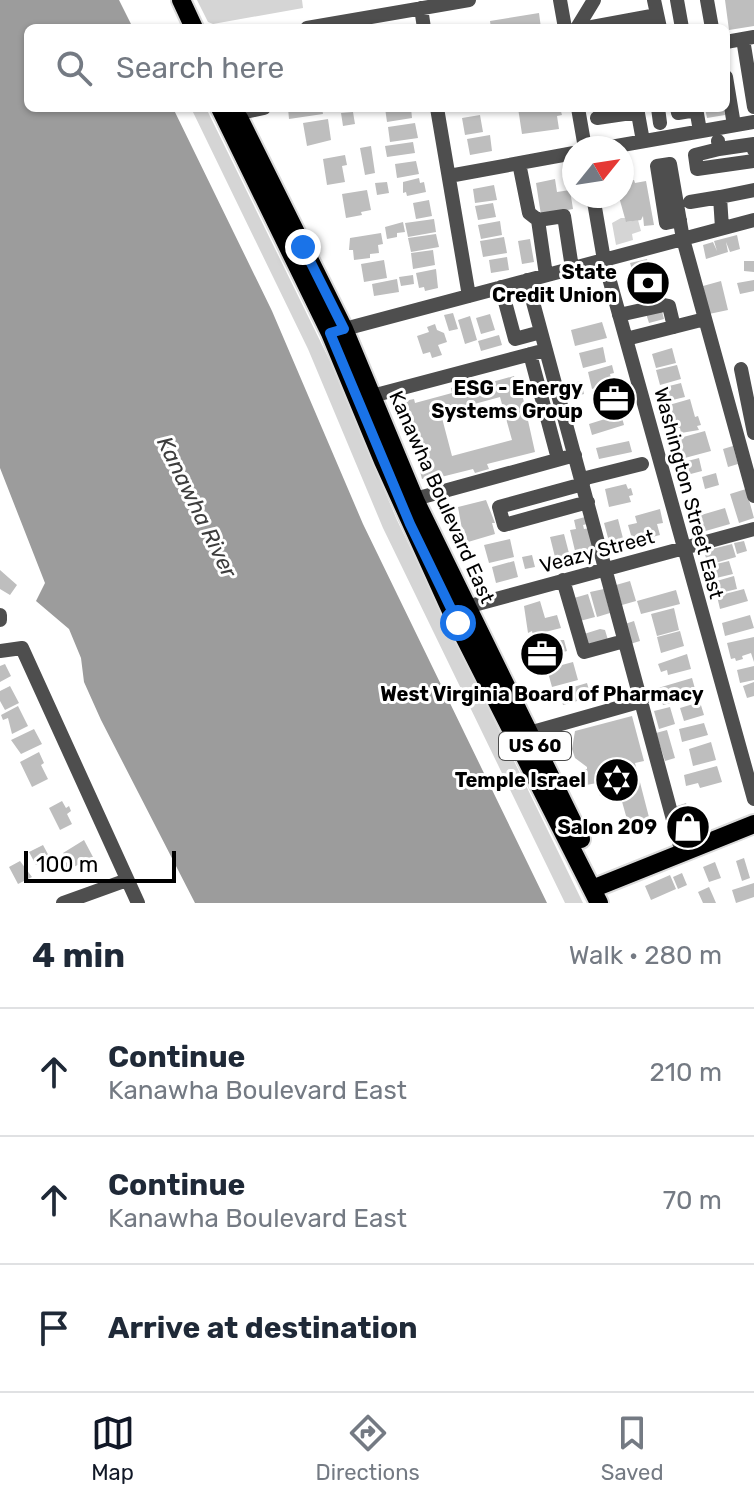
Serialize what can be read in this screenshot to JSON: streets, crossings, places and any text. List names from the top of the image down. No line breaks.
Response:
{"streets":{"main road":["Kanawha Boulevard East","US 60"],"street":["Washington Street East","Veazy Street"]},"crossings":[["Washington Street East","Veazy Street"],["Kanawha Boulevard East","Veazy Street"]],"water":["Kanawha River"],"places":{"bank":["State Credit Union"],"office":["ESG - Energy Systems Group","West Virginia Board of Pharmacy"],"synagogue":["Temple Israel"],"shop":["Salon 209"]},"scale_bar":"100 m","north":"top right","page":{"search":"Search here","scale":"100 m","heading":["4 min","Walk · 280 m"],"list":[["Continue","Kanawha Boulevard East","210 m"],["Continue","Kanawha Boulevard East","70 m"],"Arrive at destination"],"nav":["Map","Directions","Saved"]}}
